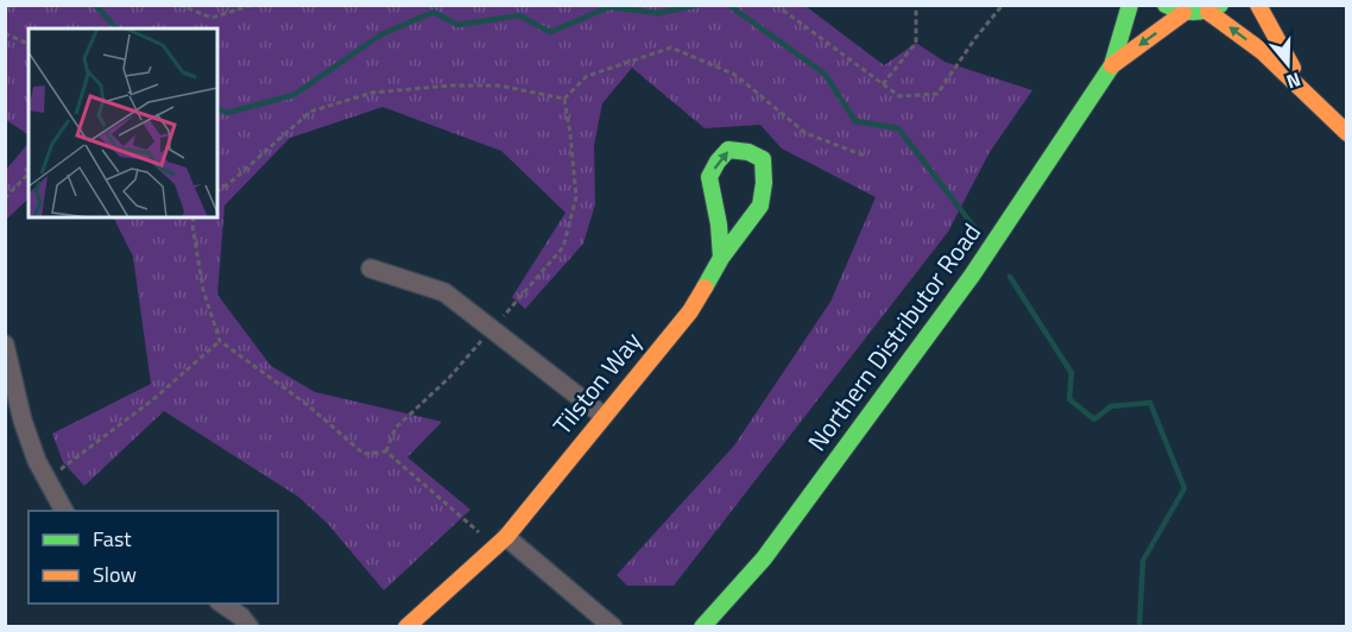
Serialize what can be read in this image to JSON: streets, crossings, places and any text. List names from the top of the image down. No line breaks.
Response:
{"streets":{"main road":["Northern Distributor Road","Tilston Way"]},"legend":["Fast","Slow"],"north":"bottom"}
